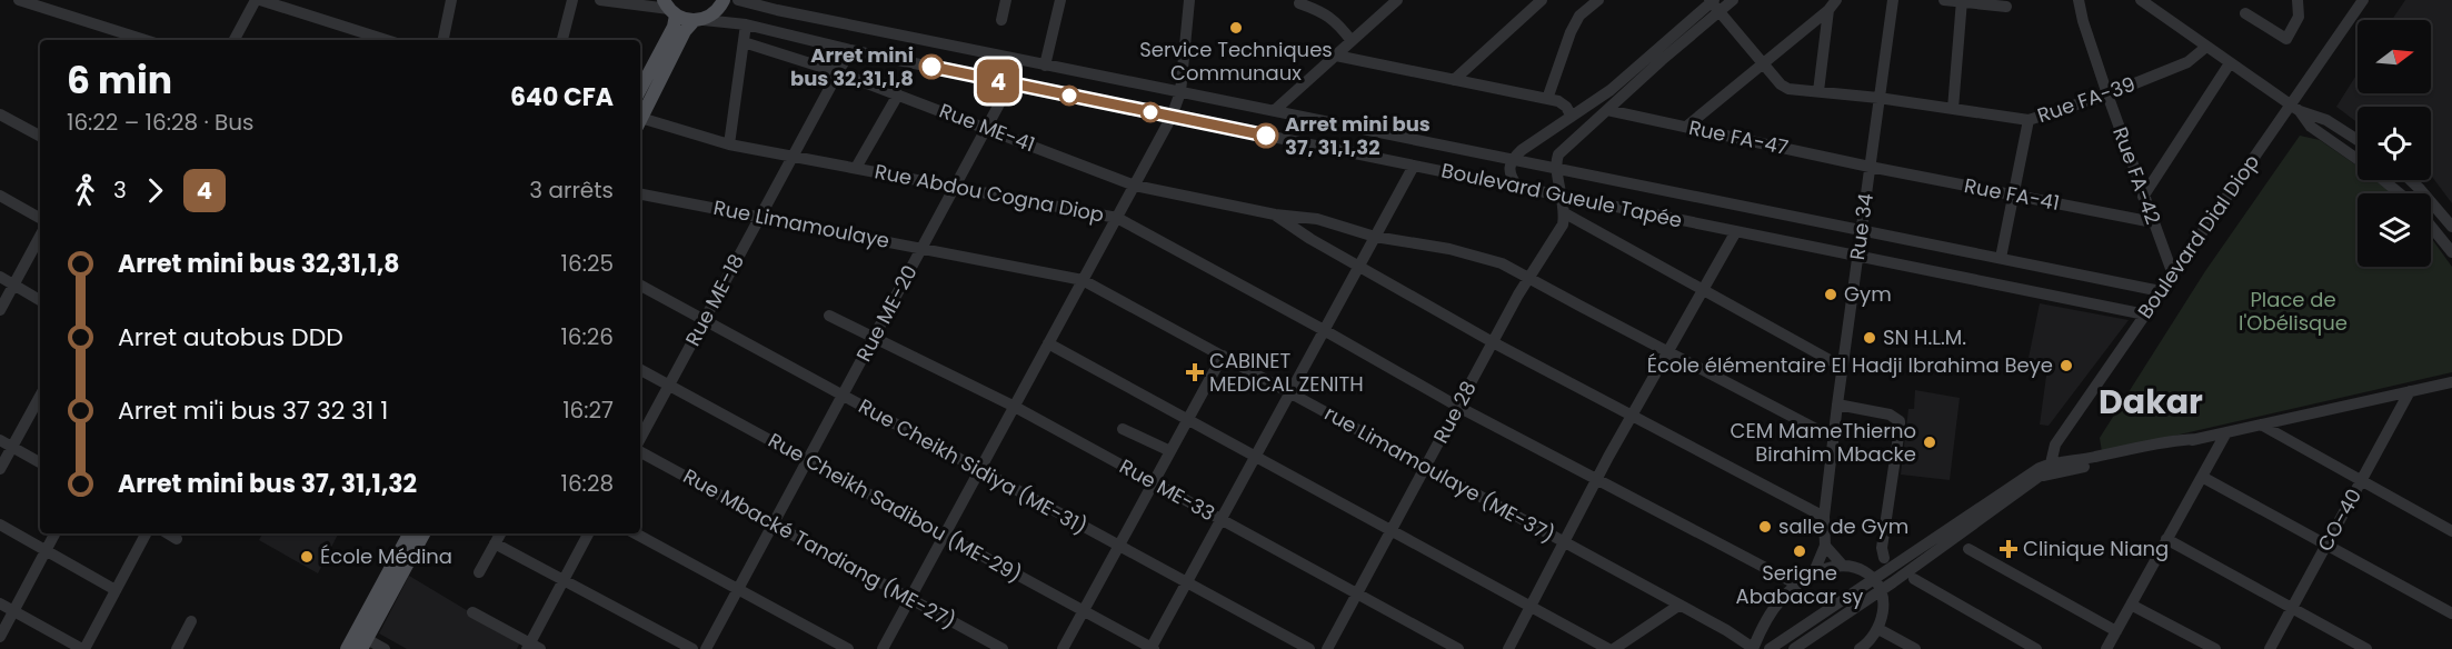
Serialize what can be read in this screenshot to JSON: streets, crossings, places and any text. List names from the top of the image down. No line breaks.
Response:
{"streets":{"street":["Rue FA-39","Rue ME-41","Rue FA-47","Rue FA-42","Rue Abdou Cogna Diop","Rue FA-41","Boulevard Gueule Tapée","Rue Limamoulaye","Rue 34","Boulevard Dial Diop","Rue ME-18","Rue ME-20","Rue 28","Rue Cheikh Sidiya (ME-31)","rue Limamoulaye (ME-37)","Rue ME-33","Rue Cheikh Sadibou (ME-29)","CO-40","Rue Mbacké Tandiang (ME-27)"]},"crossings":[["Rue FA-39","Rue FA-42"],["Rue FA-39","Rue 34"],["Rue ME-41","Rue 34"],["Rue ME-41","Rue ME-18"],["Rue ME-41","Rue ME-20"],["Rue ME-41","Rue 28"],["Rue FA-47","Rue FA-41"],["Rue FA-47","Rue 34"],["Rue FA-42","Rue FA-41"],["Rue FA-42","Boulevard Dial Diop"],["Rue Abdou Cogna Diop","Rue ME-18"],["Rue Abdou Cogna Diop","Rue ME-20"],["Rue Abdou Cogna Diop","Rue 28"],["Rue FA-41","Rue 34"],["Boulevard Gueule Tapée","Rue 34"],["Boulevard Gueule Tapée","Boulevard Dial Diop"],["Boulevard Gueule Tapée","Rue ME-18"],["Boulevard Gueule Tapée","Rue ME-20"],["Rue Limamoulaye","Rue ME-18"],["Rue Limamoulaye","Rue ME-20"],["Rue Limamoulaye","rue Limamoulaye (ME-37)"],["Rue ME-18","Rue Cheikh Sidiya (ME-31)"],["Rue ME-18","Rue Cheikh Sadibou (ME-29)"],["Rue ME-20","Rue Cheikh Sidiya (ME-31)"],["Rue ME-20","Rue ME-33"],["Rue ME-20","Rue Cheikh Sadibou (ME-29)"],["Rue ME-20","Rue Mbacké Tandiang (ME-27)"],["Rue 28","rue Limamoulaye (ME-37)"],["Rue 28","Rue ME-33"]],"districts":["Dakar"],"parks":["Place de l'Obélisque"],"places":{"other":["Service Techniques Communaux","Arret mini bus 32,31,1,8","Arret mini bus 37, 31,1,32","Gym","SN H.L.M.","École élémentaire El Hadji Ibrahima Beye","CEM MameThierno Birahim Mbacke","salle de Gym","Serigne Ababacar sy","École Médina"],"health":["CABINET MEDICAL ZENITH","Clinique Niang"]},"lines":["bus line 4"],"north":"right","page":{"on_map":"4","heading":["6 min","16:22 – 16:28 · Bus","640 CFA"],"legs":["3","4","3 arrêts"],"list":[{"name":"Arret mini bus 32,31,1,8","value":"16:25"},{"name":"Arret autobus DDD","value":"16:26"},{"name":"Arret mi'i bus 37 32 31 1","value":"16:27"},{"name":"Arret mini bus 37, 31,1,32","value":"16:28"}]}}
